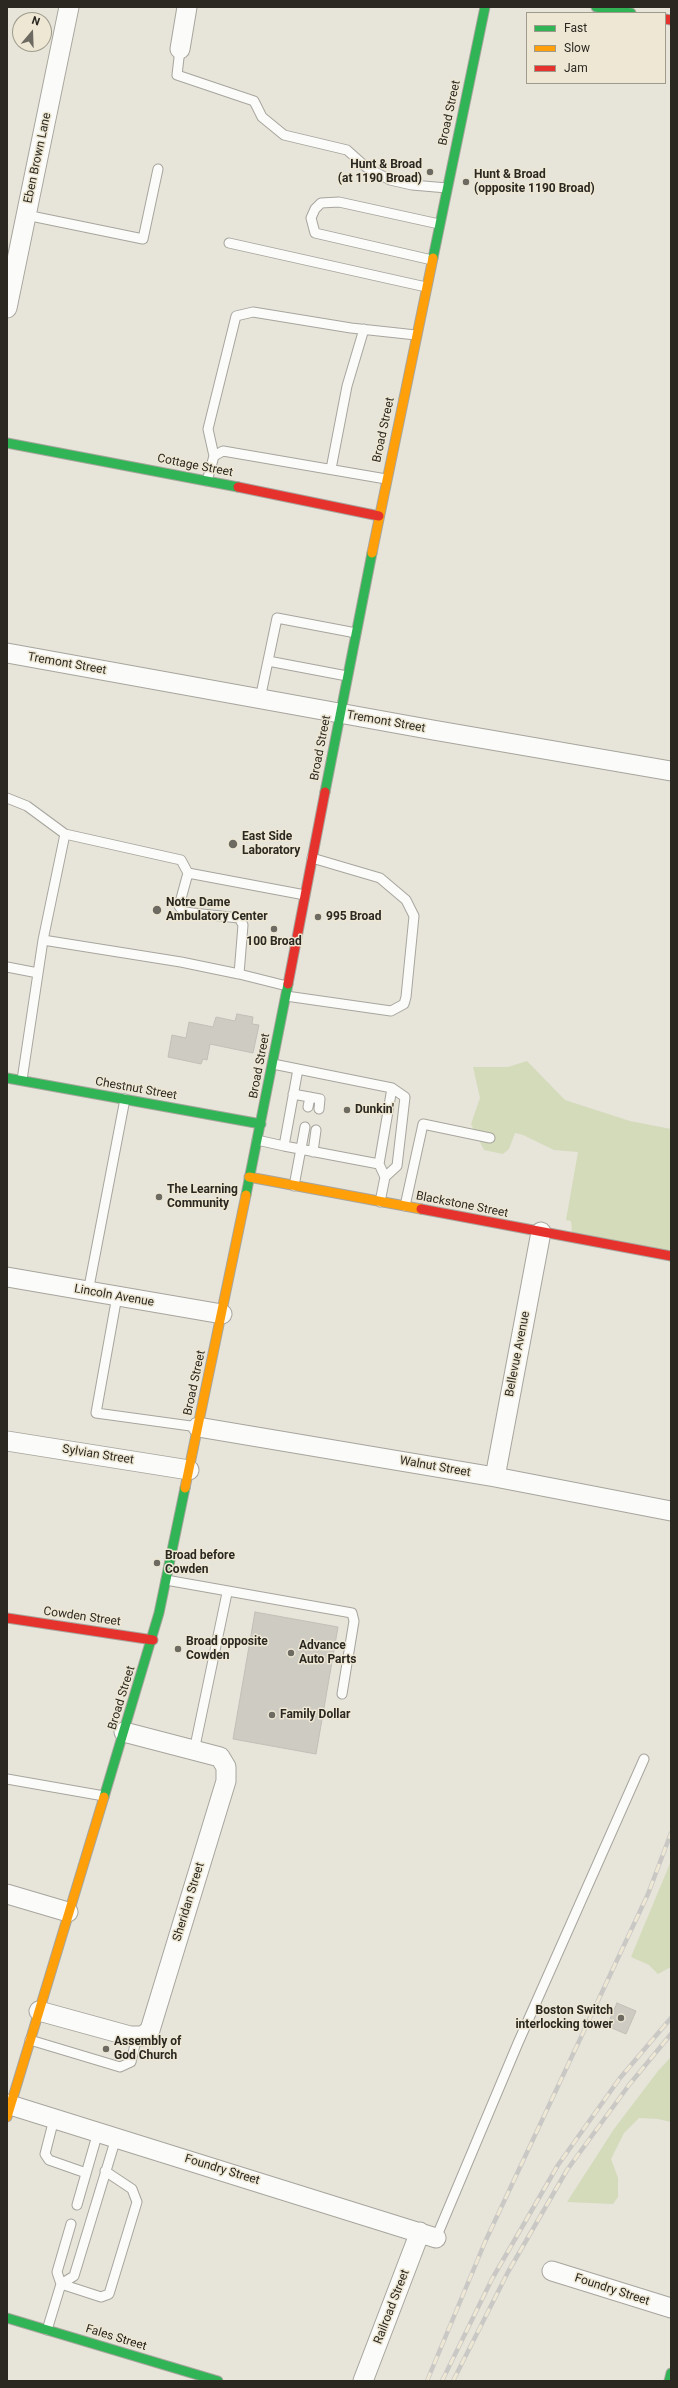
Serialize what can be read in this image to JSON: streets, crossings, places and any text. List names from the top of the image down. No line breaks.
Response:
{"streets":{"main road":["Broad Street","Cottage Street","Chestnut Street","Blackstone Street","Cowden Street","Fales Street"],"street":["Eben Brown Lane","Tremont Street","Lincoln Avenue","Bellevue Avenue","Sylvian Street","Walnut Street","Sheridan Street","Foundry Street","Railroad Street"]},"crossings":[["Broad Street","Cottage Street"],["Broad Street","Tremont Street"],["Broad Street","Chestnut Street"],["Broad Street","Blackstone Street"],["Broad Street","Lincoln Avenue"],["Broad Street","Sylvian Street"],["Broad Street","Walnut Street"],["Broad Street","Cowden Street"],["Broad Street","Sheridan Street"],["Broad Street","Foundry Street"],["Blackstone Street","Bellevue Avenue"],["Bellevue Avenue","Walnut Street"],["Foundry Street","Railroad Street"]],"places":["Hunt & Broad (at 1190 Broad)","Hunt & Broad (opposite 1190 Broad)","East Side Laboratory","Notre Dame Ambulatory Center","995 Broad","100 Broad","Dunkin'","The Learning Community","Broad before Cowden","Broad opposite Cowden","Advance Auto Parts","Family Dollar","Boston Switch interlocking tower","Assembly of God Church"],"legend":["Fast","Slow","Jam"],"north":"top"}
